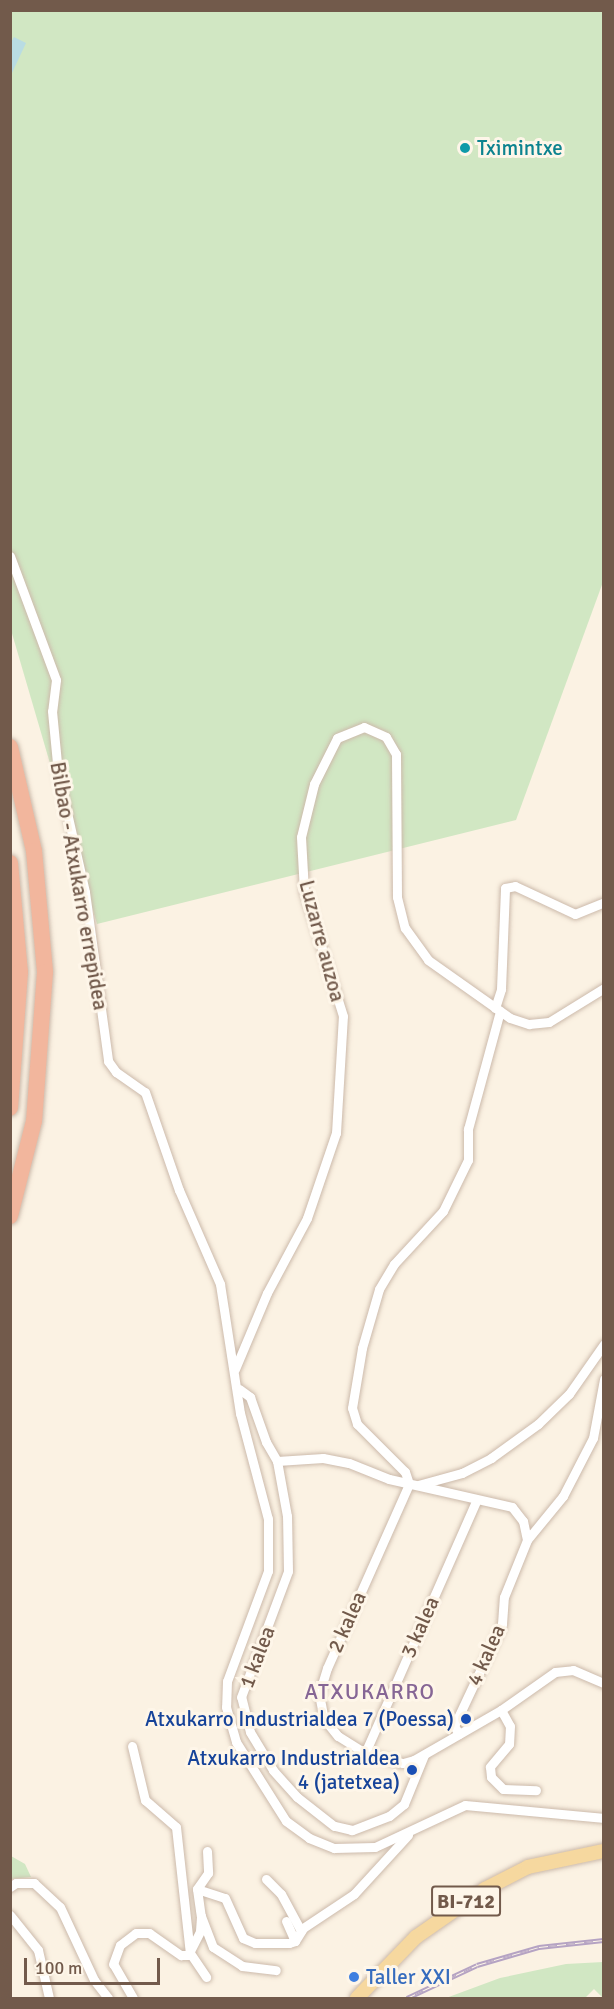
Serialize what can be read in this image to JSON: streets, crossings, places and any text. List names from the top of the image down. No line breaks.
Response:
{"streets":{"main road":["BI-712"],"street":["Bilbao - Atxukarro errepidea","Luzarre auzoa","2 kalea","3 kalea","4 kalea","1 kalea"]},"crossings":[["Bilbao - Atxukarro errepidea","Luzarre auzoa"],["Bilbao - Atxukarro errepidea","1 kalea"],["2 kalea","3 kalea"],["2 kalea","4 kalea"],["2 kalea","1 kalea"]],"districts":["ATXUKARRO"],"places":["Tximintxe","Atxukarro Industrialdea 7 (Poessa)","Atxukarro Industrialdea 4 (jatetxea)","Taller XXI"],"scale_bar":"100 m"}
